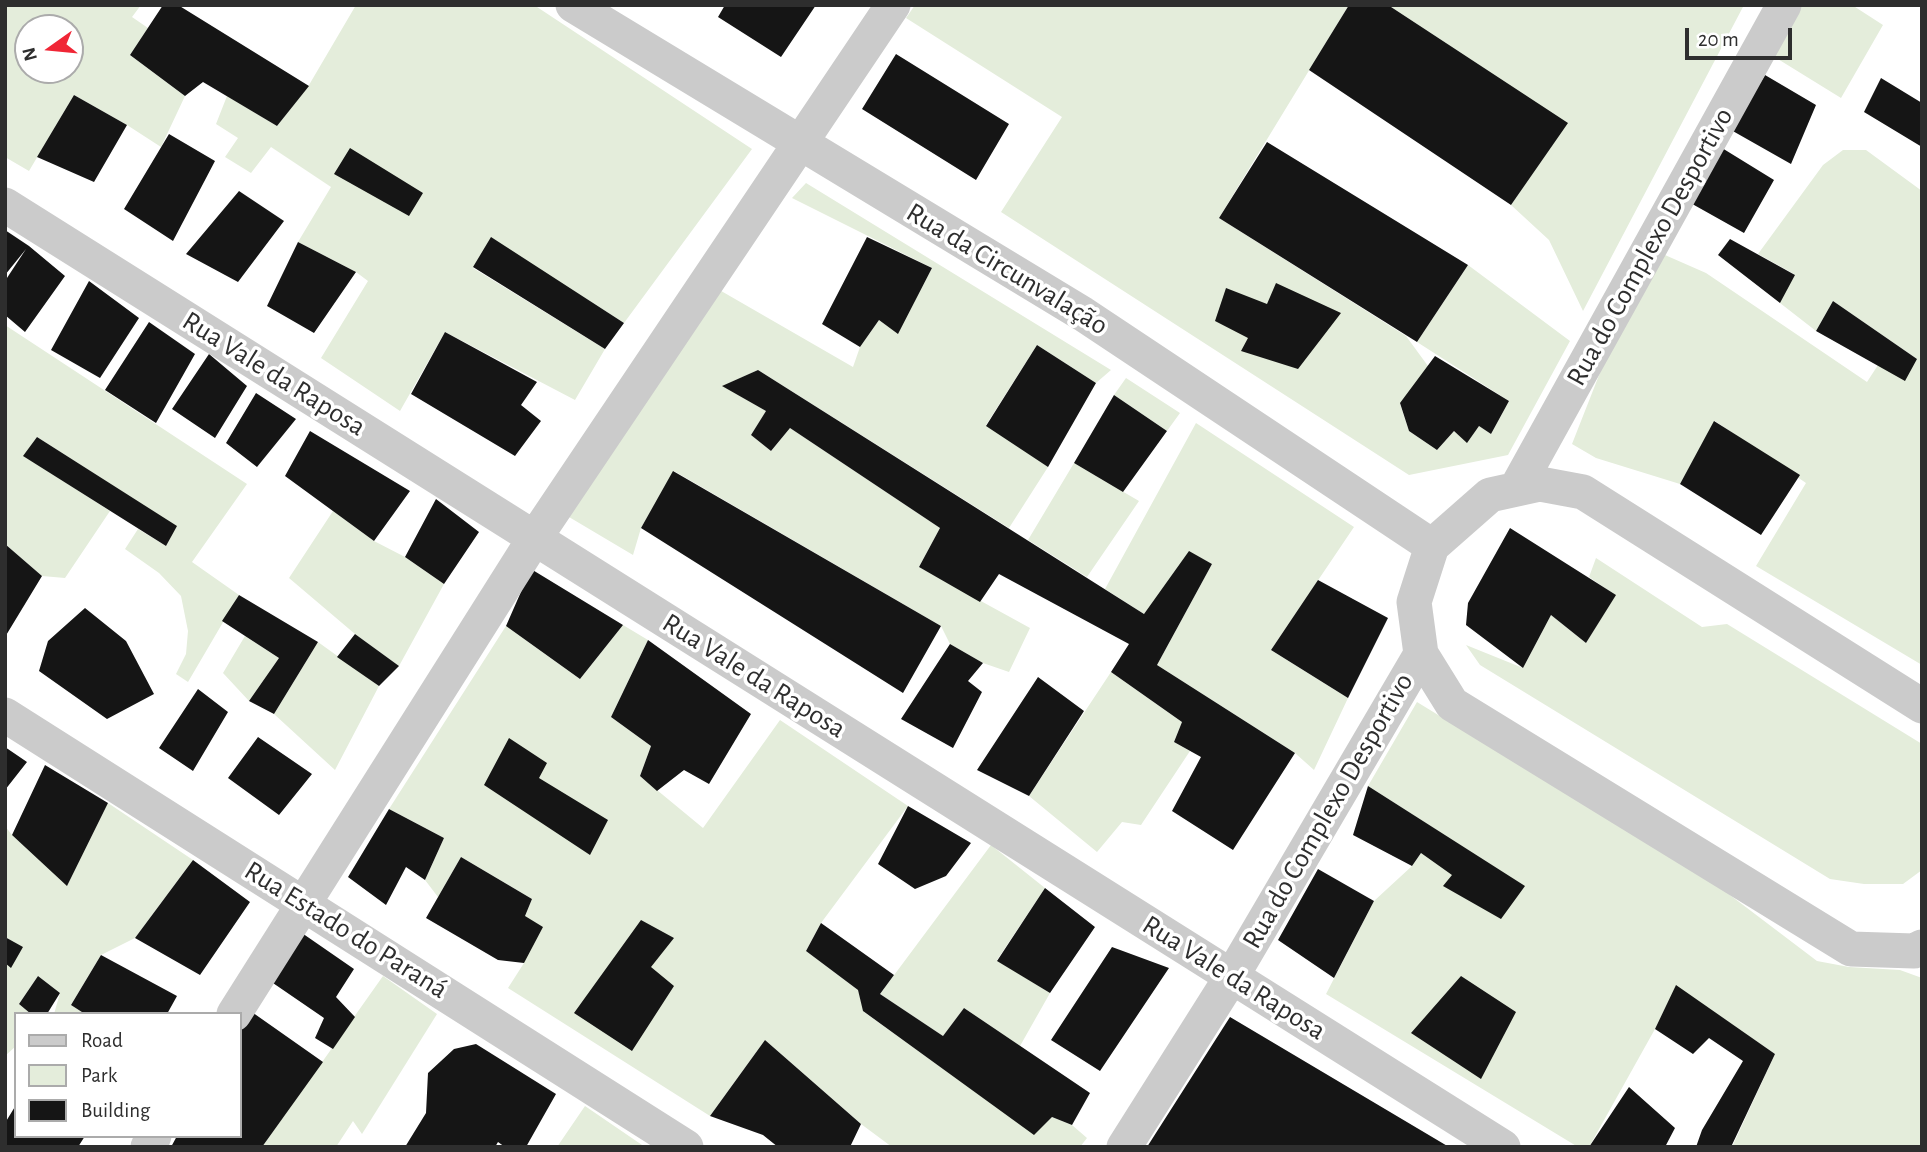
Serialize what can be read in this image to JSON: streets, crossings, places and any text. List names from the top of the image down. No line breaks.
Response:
{"streets":{"street":["Rua do Complexo Desportivo","Rua da Circunvalação","Rua Vale da Raposa","Rua Estado do Paraná"]},"crossings":[["Rua do Complexo Desportivo","Rua Vale da Raposa"]],"legend":["Road","Park","Building"],"scale_bar":"20 m","north":"left"}
